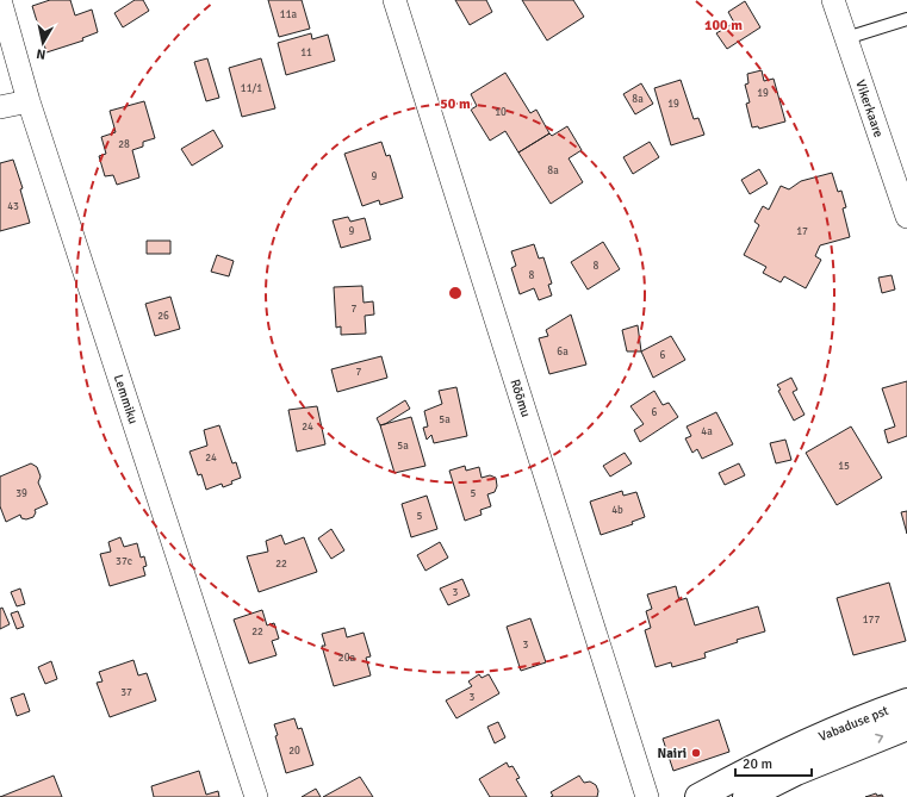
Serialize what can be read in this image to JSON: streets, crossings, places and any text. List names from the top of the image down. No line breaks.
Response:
{"streets":{"highway":["Vabaduse pst"],"street":["Vikerkaare","Rõõmu","Lemmiku"]},"places":["Nairi"],"house_numbers":["11a","11","11/1","19","8a","19","10","28","8a","9","43","9","17","8","8","7","26","6a","6","7","6","5a","24","4a","5a","24","15","39","5","4b","5","37c","22","3","177","22","3","20a","37","3","20"],"scale_bar":"20 m","north":"bottom","rings":["100 m","50 m"]}
